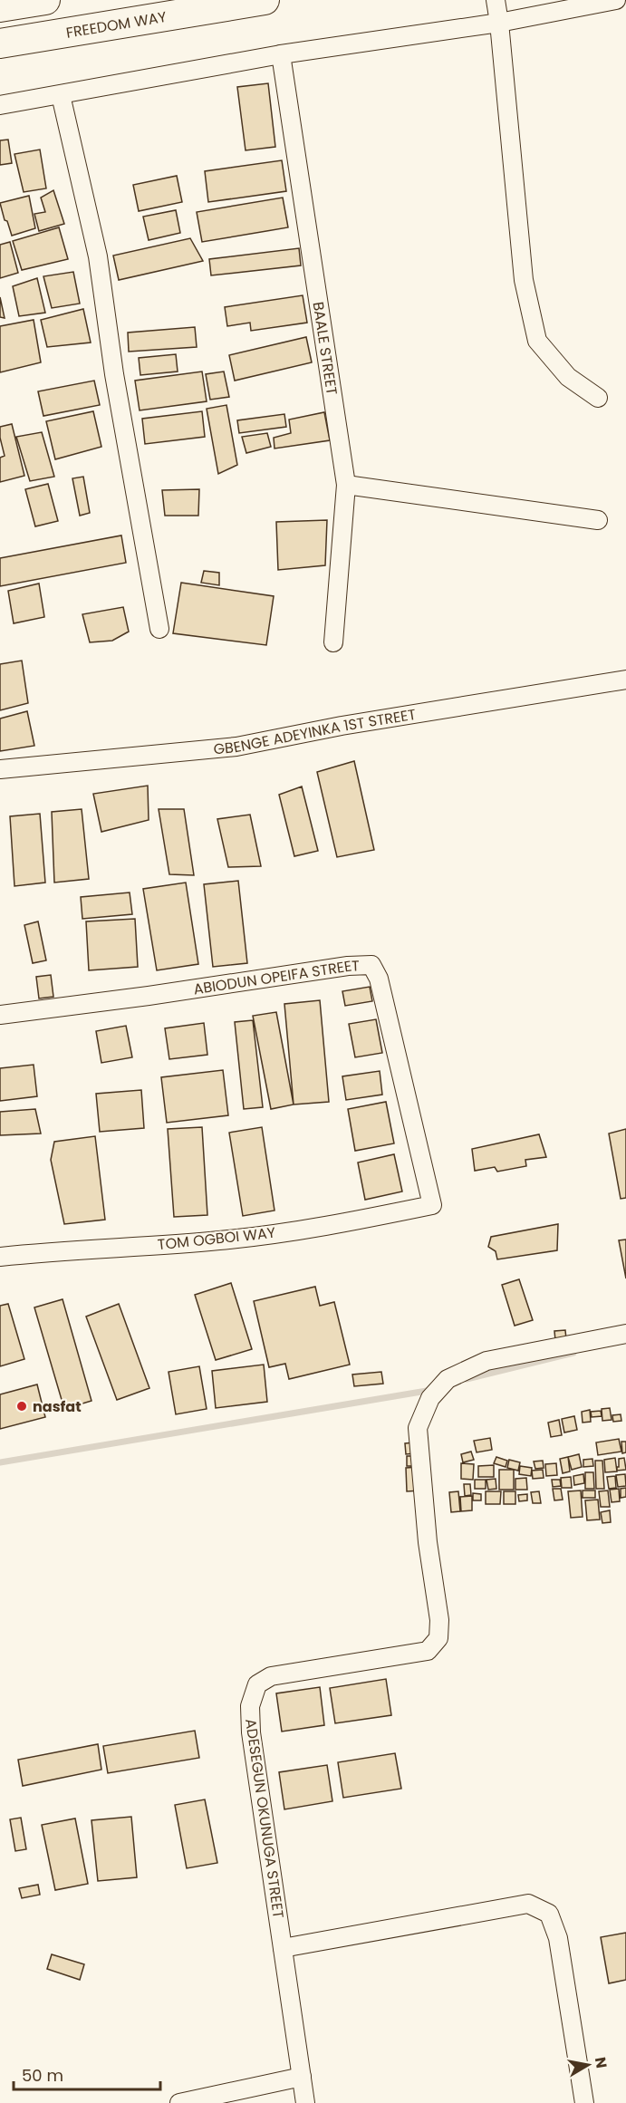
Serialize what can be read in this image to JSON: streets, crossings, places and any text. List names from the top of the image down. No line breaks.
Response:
{"streets":{"main road":["FREEDOM WAY"],"street":["BAALE STREET","GBENGE ADEYINKA 1ST STREET","ABIODUN OPEIFA STREET","TOM OGBOI WAY","ADESEGUN OKUNUGA STREET"]},"crossings":[["ABIODUN OPEIFA STREET","TOM OGBOI WAY"]],"places":["nasfat"],"scale_bar":"50 m","north":"right"}
